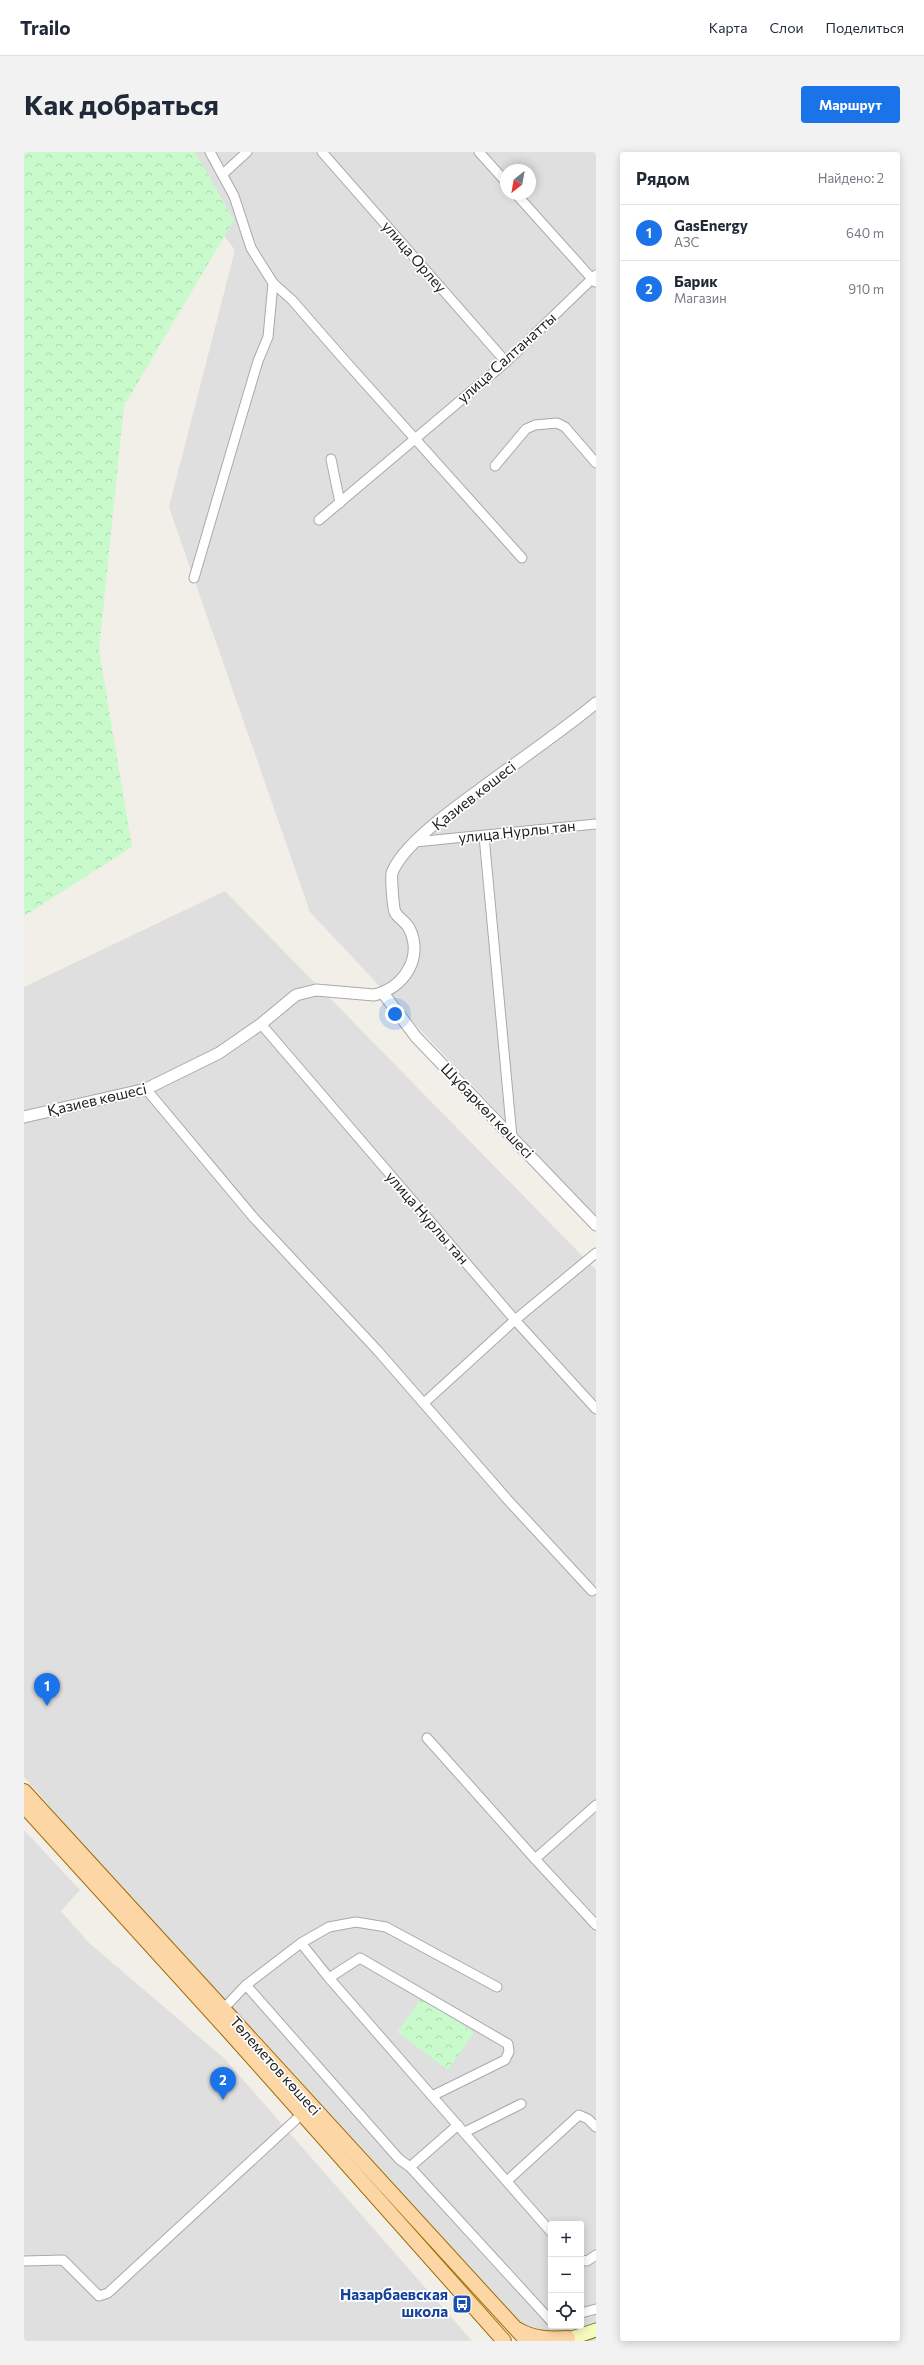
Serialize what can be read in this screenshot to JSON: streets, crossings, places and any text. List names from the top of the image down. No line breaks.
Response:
{"streets":{"main road":["Төлеметов көшесі"],"street":["улица Орлеу","улица Салтанатты","Қазиев көшесі","улица Нурлы тан","Шұбаркөл көшесі"]},"crossings":[["улица Орлеу","улица Салтанатты"],["Қазиев көшесі","улица Нурлы тан"],["Қазиев көшесі","Шұбаркөл көшесі"]],"places":{"bus stop":["Назарбаевская школа"]},"north":"bottom left","page":{"header":"Trailo","nav":["Карта","Слои","Поделиться"],"buttons":"Маршрут","title":"Как добраться","heading":["Рядом","Найдено: 2"],"list":[{"mark":"1","name":"GasEnergy","note":"АЗС","value":"640 m"},{"mark":"2","name":"Барик","note":"Магазин","value":"910 m"}],"pins":["1","2"],"map_buttons":["+","−"]}}
